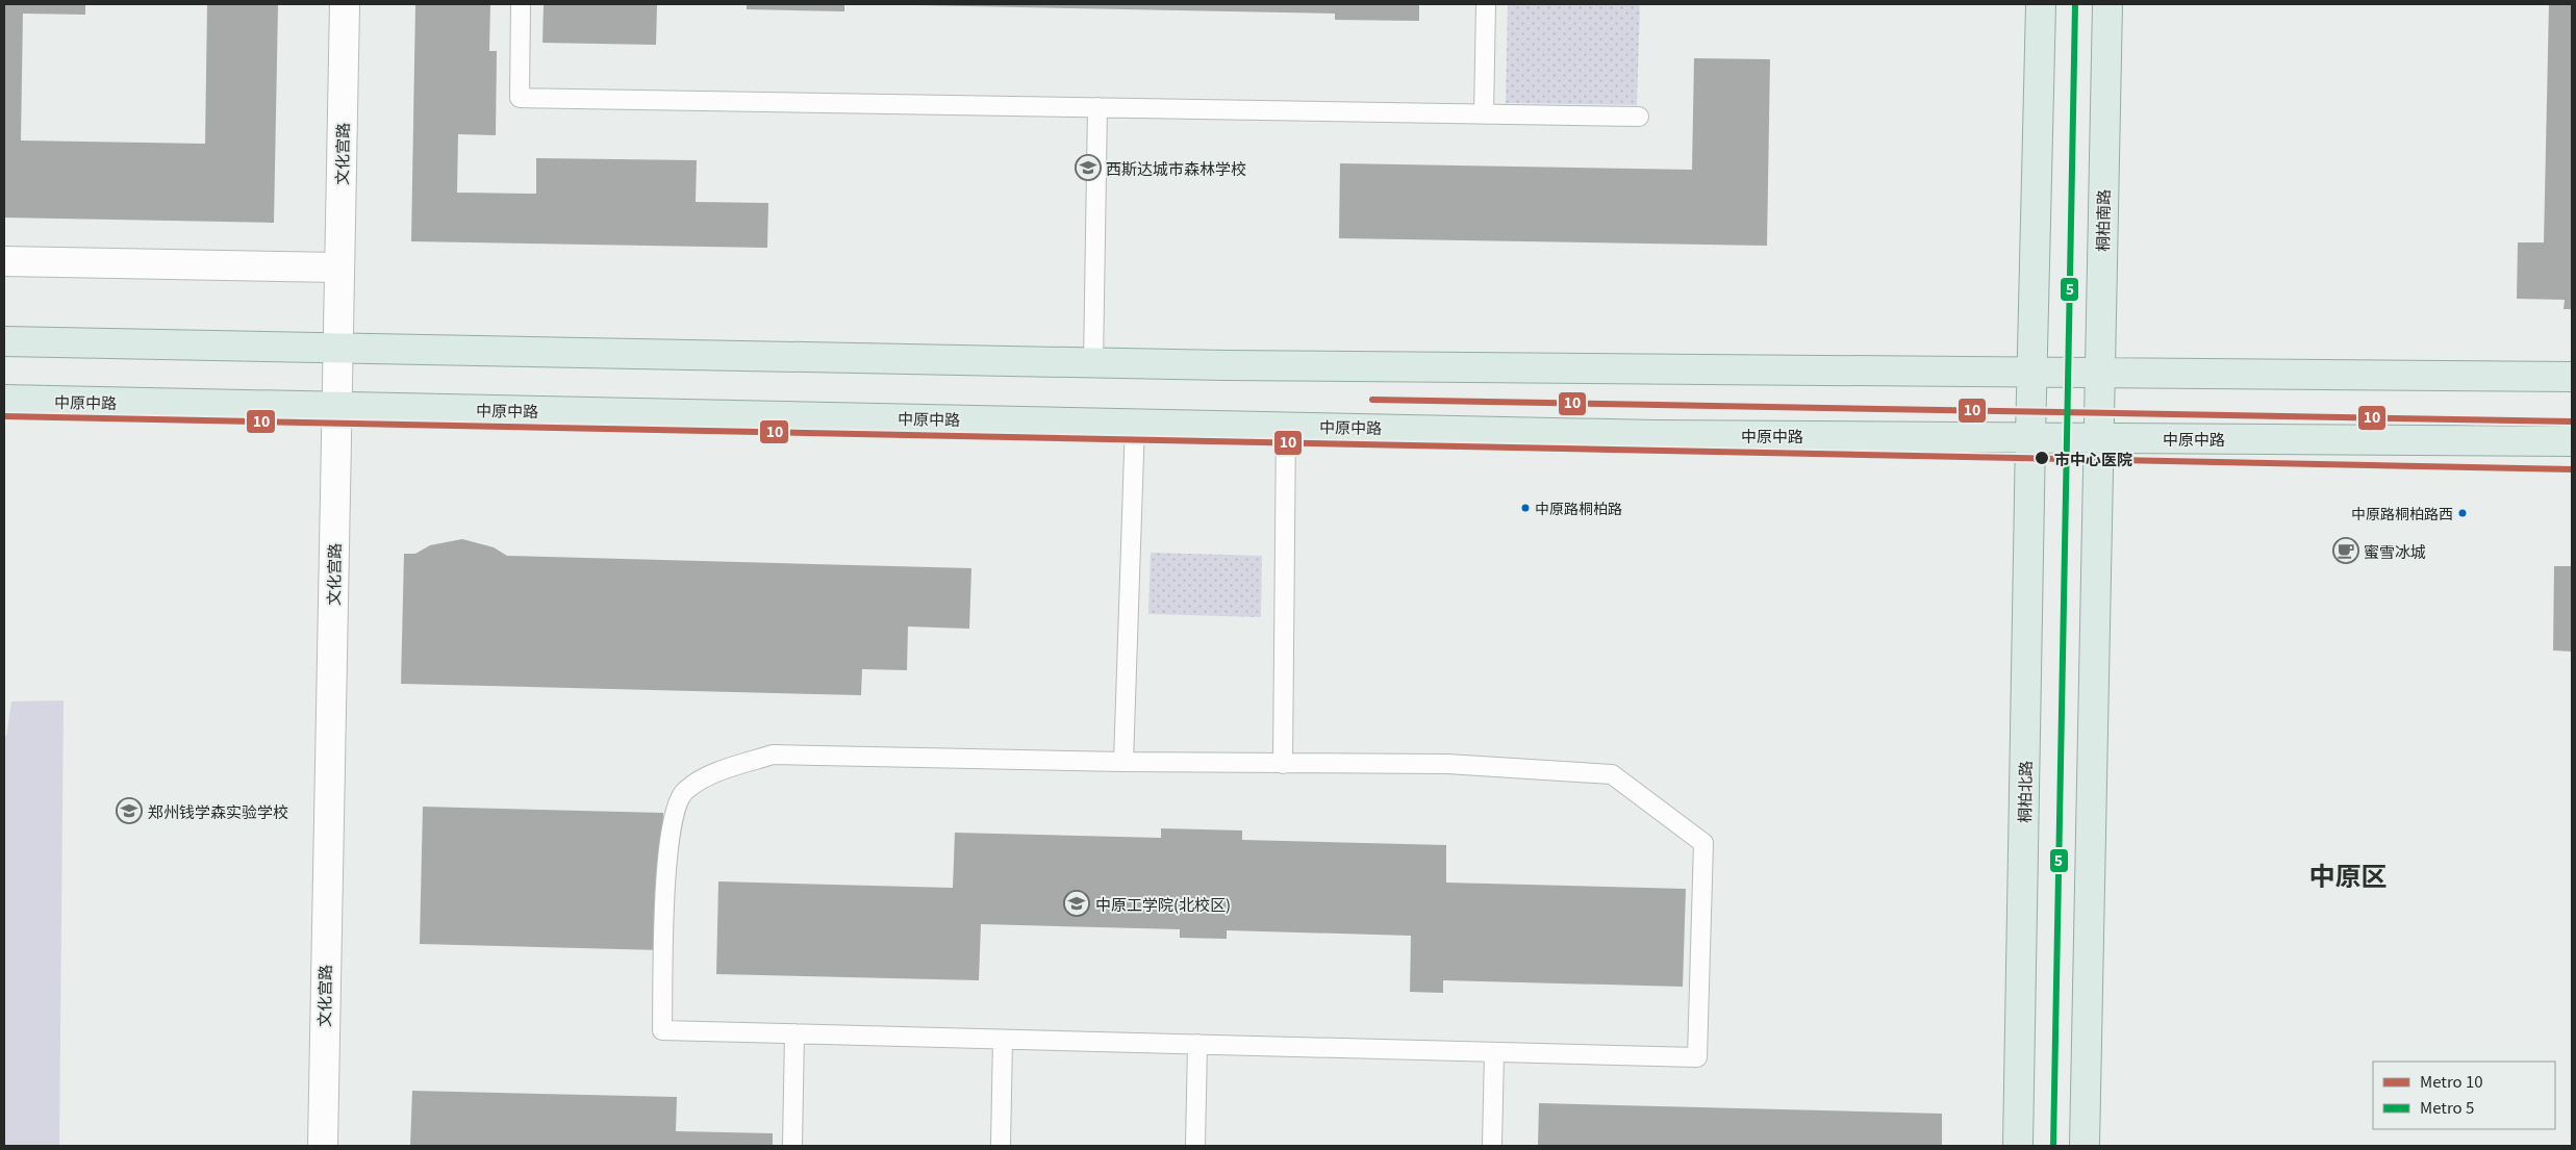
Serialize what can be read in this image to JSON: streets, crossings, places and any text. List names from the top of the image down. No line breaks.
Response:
{"streets":{"main road":["桐柏南路","中原中路","桐柏北路"],"street":["文化宫路"]},"crossings":[["文化宫路","中原中路"],["桐柏南路","中原中路"],["中原中路","桐柏北路"]],"districts":["中原区"],"places":{"school or university":["西斯达城市森林学校","郑州钱学森实验学校","中原工学院(北校区)"],"other":["市中心医院","中原路桐柏路","中原路桐柏路西"],"cafe":["蜜雪冰城"]},"lines":["metro line 5","metro line 10"],"legend":["Metro 10","Metro 5"]}
